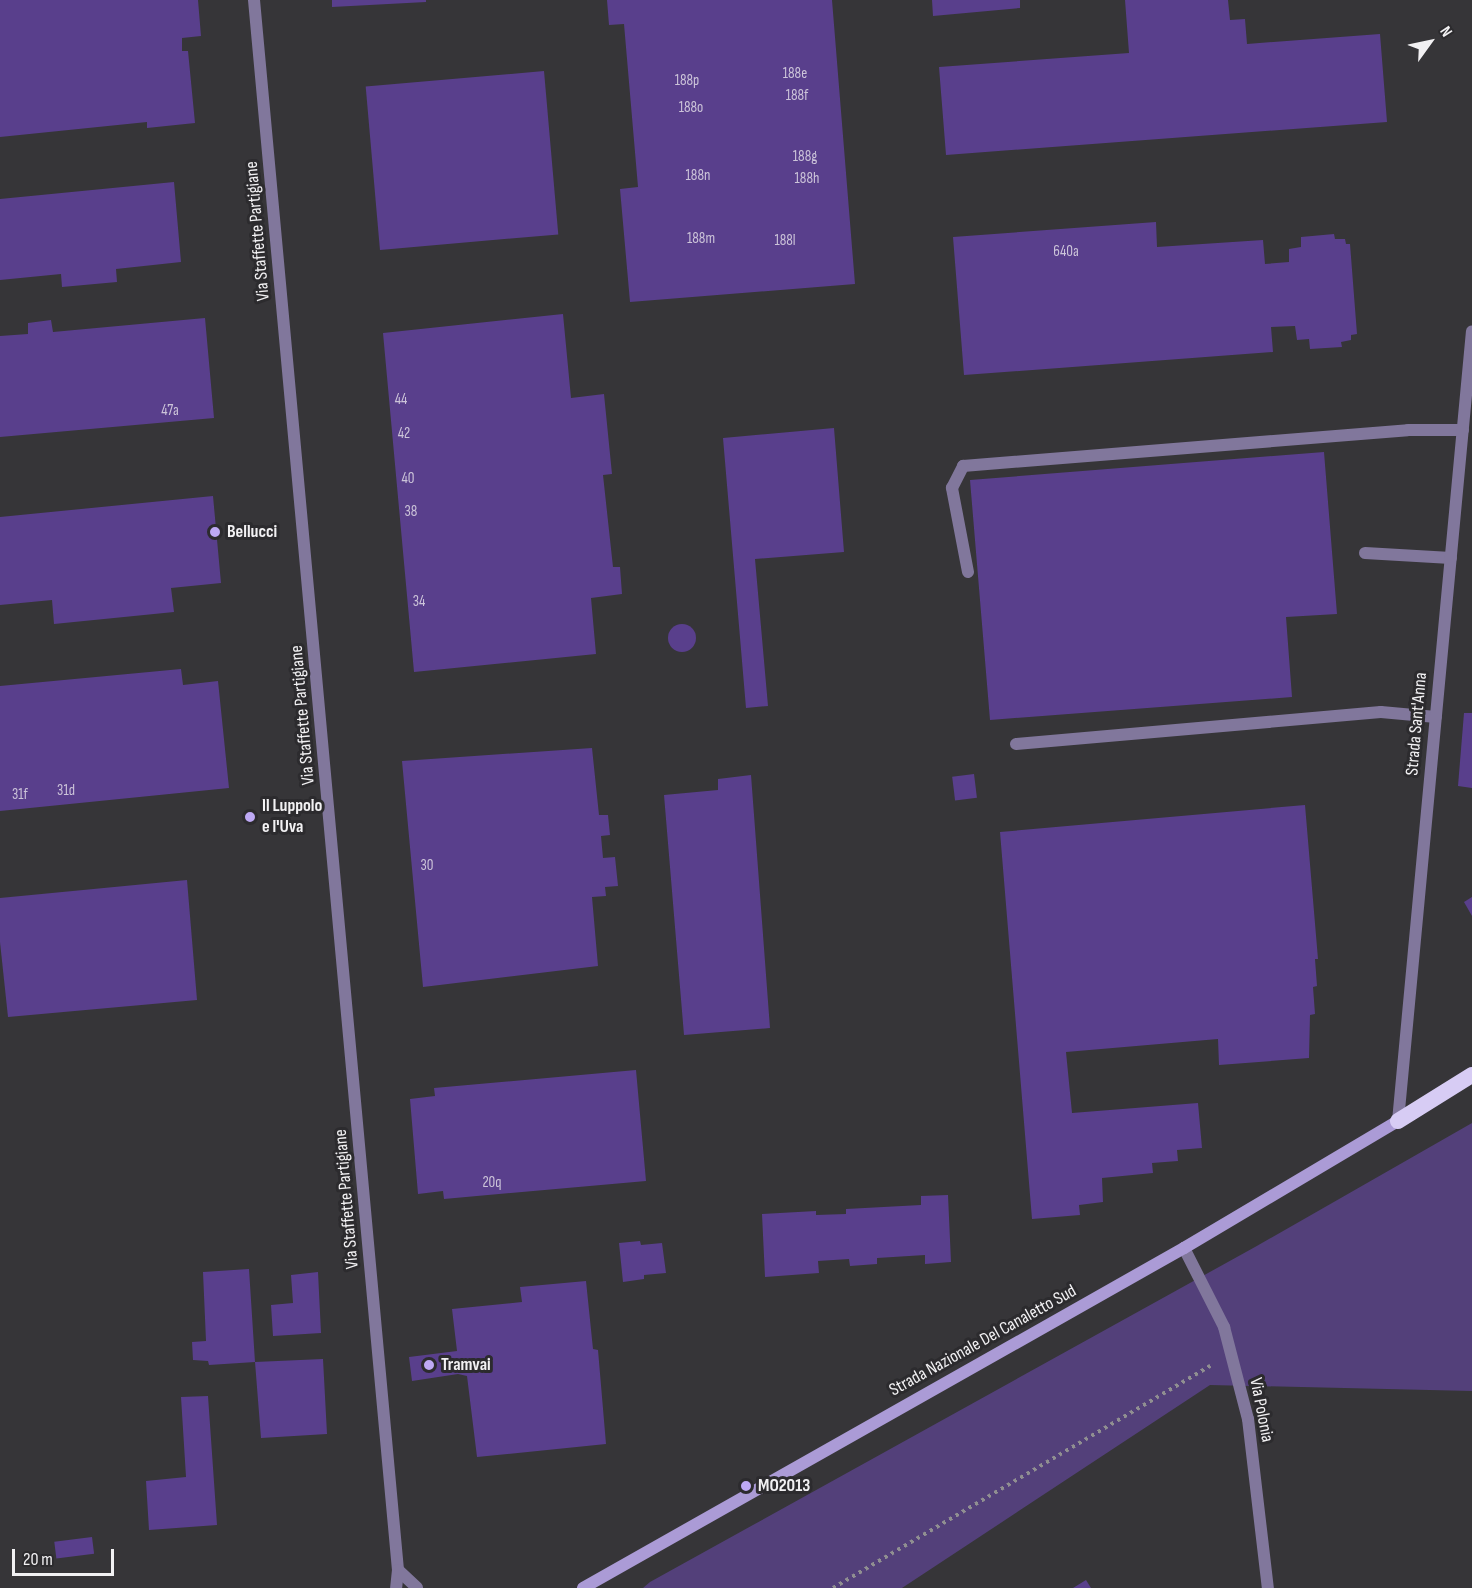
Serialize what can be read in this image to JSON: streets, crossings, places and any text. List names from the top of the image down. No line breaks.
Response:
{"streets":{"main road":["Strada Nazionale Del Canaletto Sud"],"street":["Via Staffette Partigiane","Strada Sant'Anna","Via Polonia"]},"crossings":[["Strada Sant'Anna","Strada Nazionale Del Canaletto Sud"],["Strada Nazionale Del Canaletto Sud","Via Polonia"]],"places":["Bellucci","Il Luppolo e l'Uva","Tramvai","MO2013"],"house_numbers":["188e","188p","188f","188o","188g","188n","188h","188m","188l","640a","44","47a","42","40","38","34","31d","31f","30","20q"],"scale_bar":"20 m","north":"top right"}
